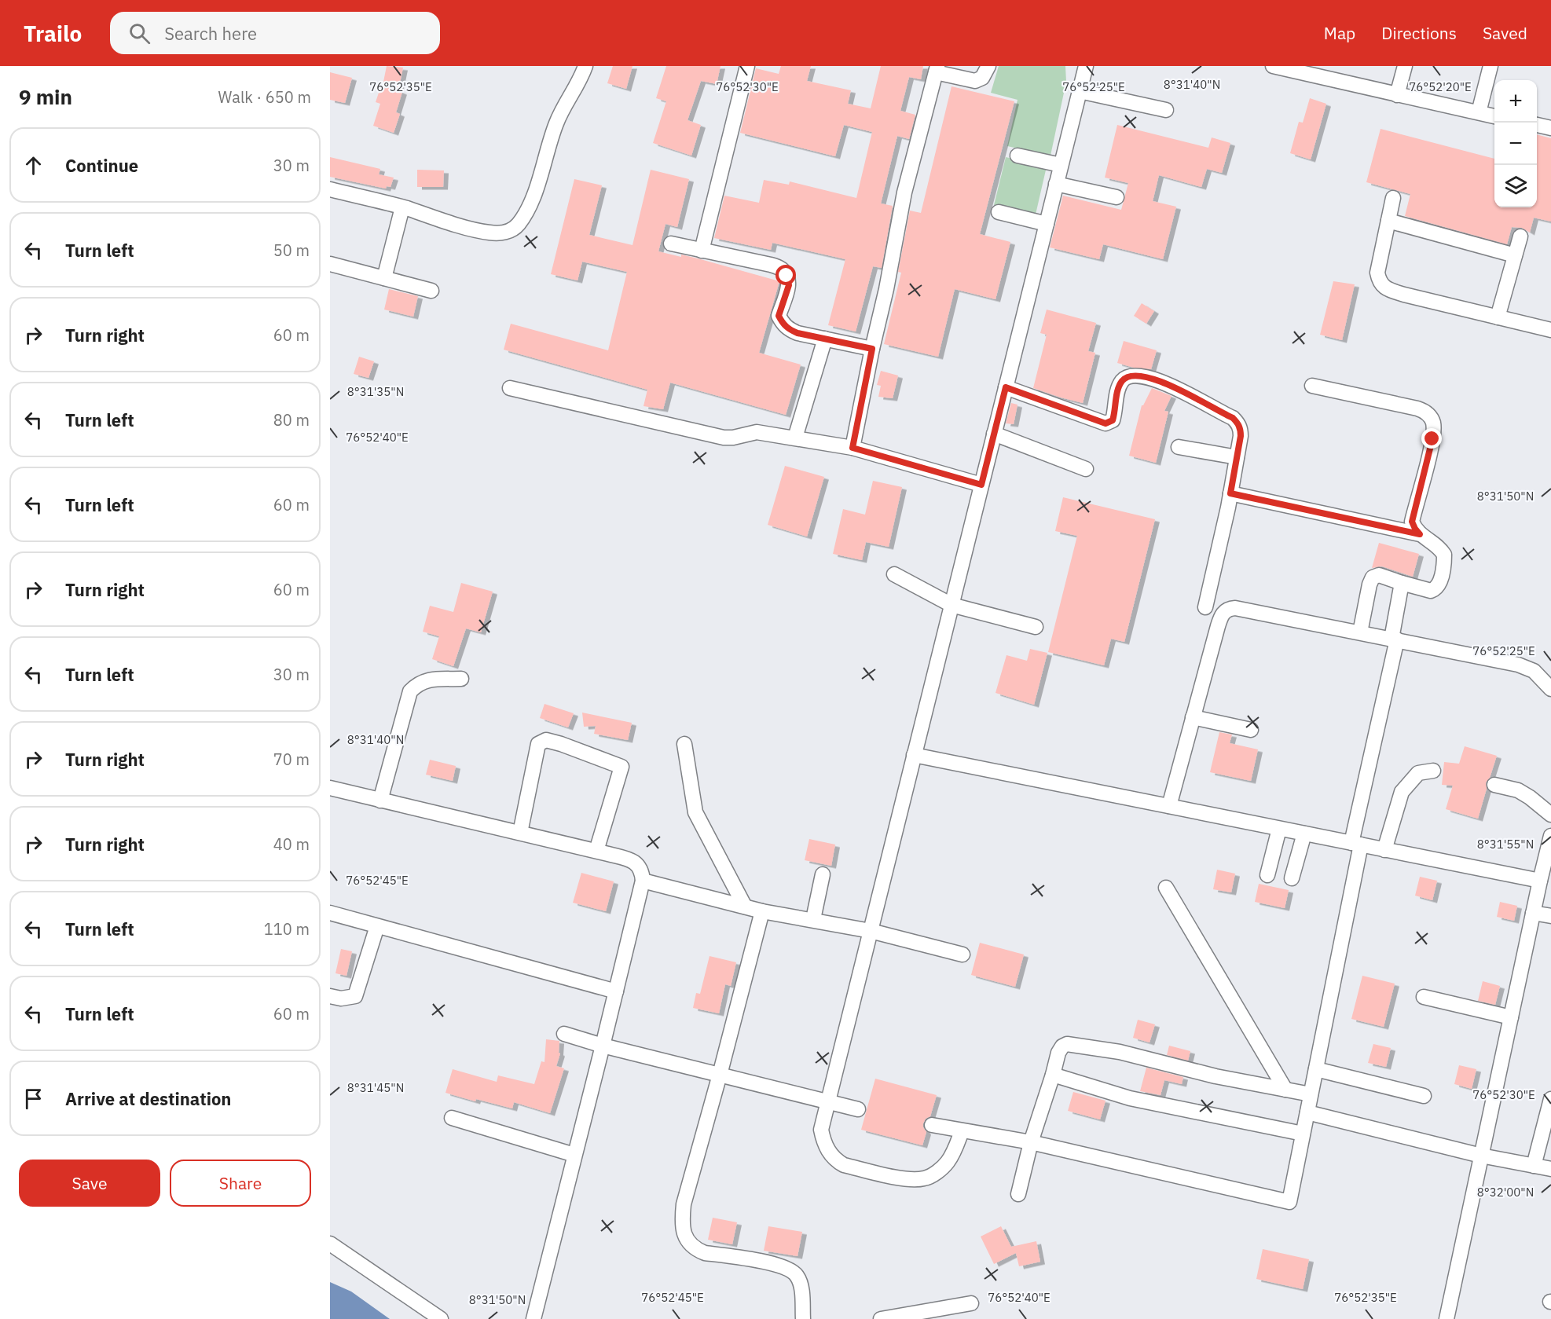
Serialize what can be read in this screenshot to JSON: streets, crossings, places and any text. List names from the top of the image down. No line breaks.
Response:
{"page":{"header":"Trailo","search":"Search here","nav":["Map","Directions","Saved"],"heading":["9 min","Walk · 650 m"],"map_buttons":["+","−"],"list":[["Continue","30 m"],["Turn left","50 m"],["Turn right","60 m"],["Turn left","80 m"],["Turn left","60 m"],["Turn right","60 m"],["Turn left","30 m"],["Turn right","70 m"],["Turn right","40 m"],["Turn left","110 m"],["Turn left","60 m"],"Arrive at destination"],"buttons":["Save","Share"]},"coordinates":["8°31'40\"N","76°52'35\"E","76°52'30\"E","76°52'25\"E","76°52'20\"E","8°31'35\"N","76°52'40\"E","8°31'50\"N","8°31'55\"N","76°52'45\"E","8°31'45\"N","8°32'00\"N"]}
